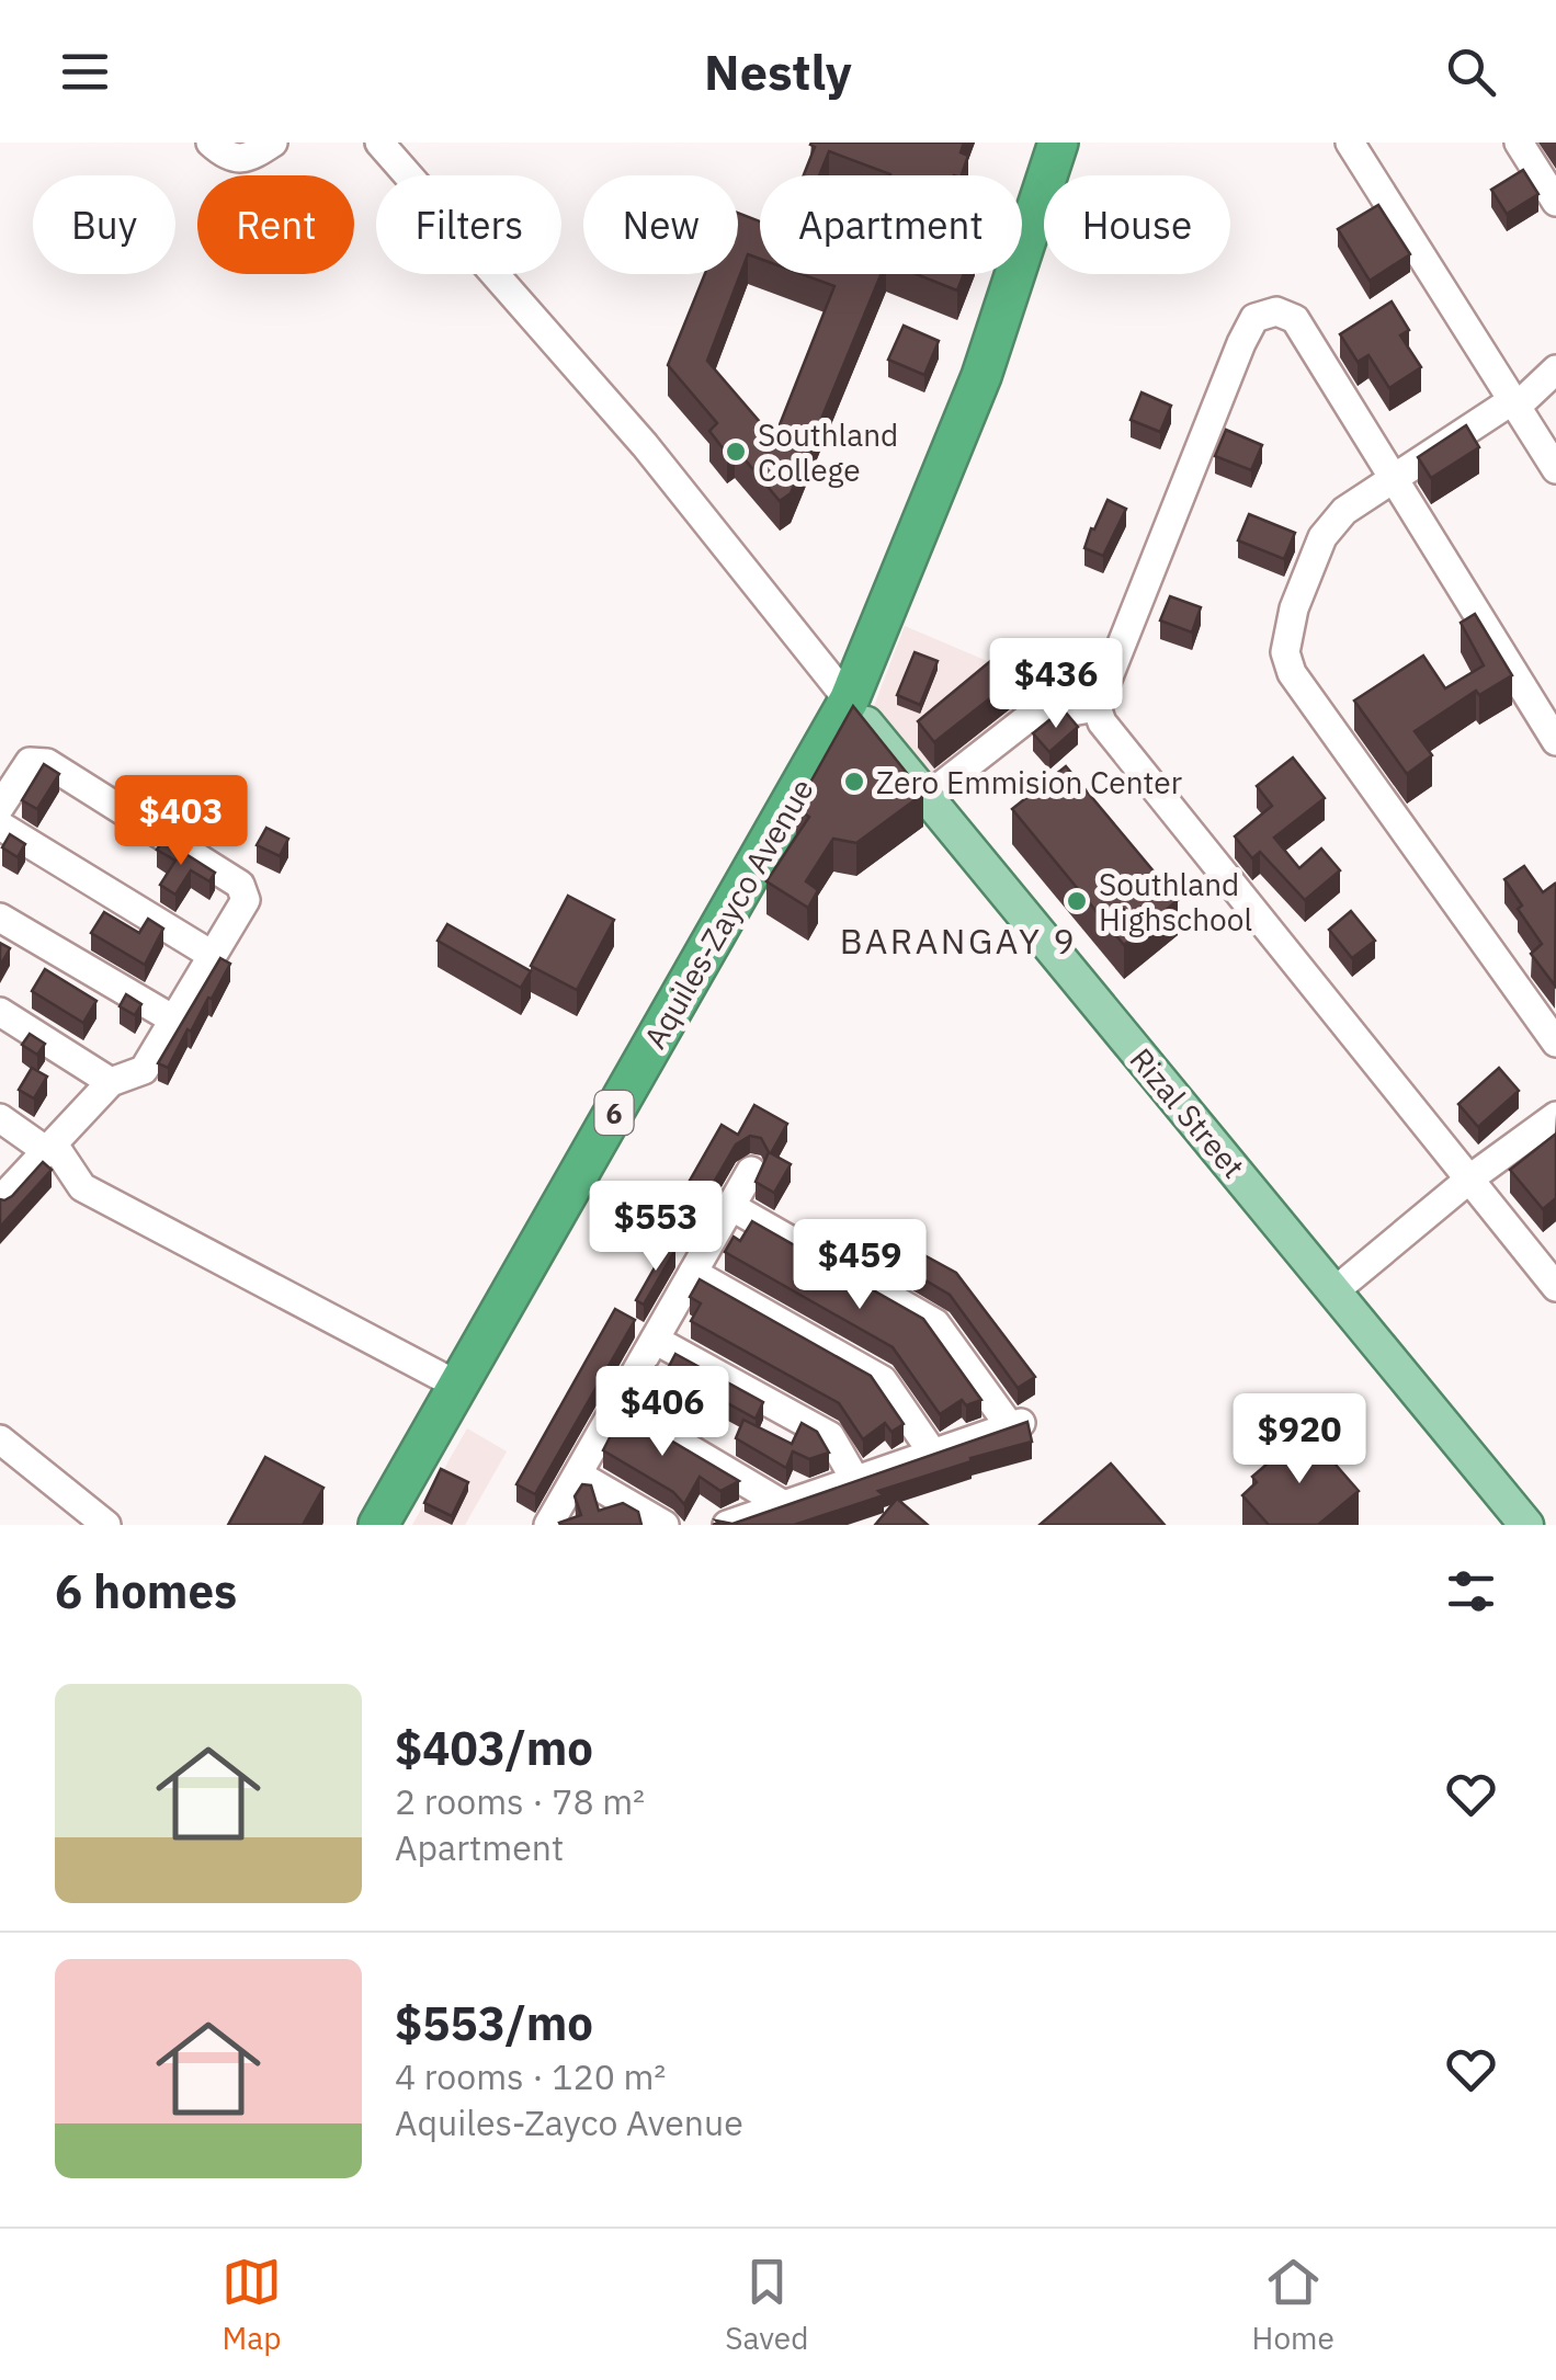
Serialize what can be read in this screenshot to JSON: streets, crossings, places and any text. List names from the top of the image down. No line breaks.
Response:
{"streets":{"highway":["Aquiles-Zayco Avenue","6"],"main road":["Rizal Street"]},"crossings":[["Aquiles-Zayco Avenue","6"],["Aquiles-Zayco Avenue","Rizal Street"],["6","Rizal Street"]],"districts":["BARANGAY 9"],"places":["Southland College","Zero Emmision Center","Southland Highschool"],"page":{"header":"Nestly","chip":["Buy","Rent","Filters","New","Apartment","House"],"price":["$436","$403","$553","$459","$406","$920"],"heading":"6 homes","list":[{"name":"$403/mo","note":"2 rooms · 78 m² · Apartment"},{"name":"$553/mo","note":"4 rooms · 120 m² · Aquiles-Zayco Avenue"}],"tabs":["Map","Saved","Home"]}}
